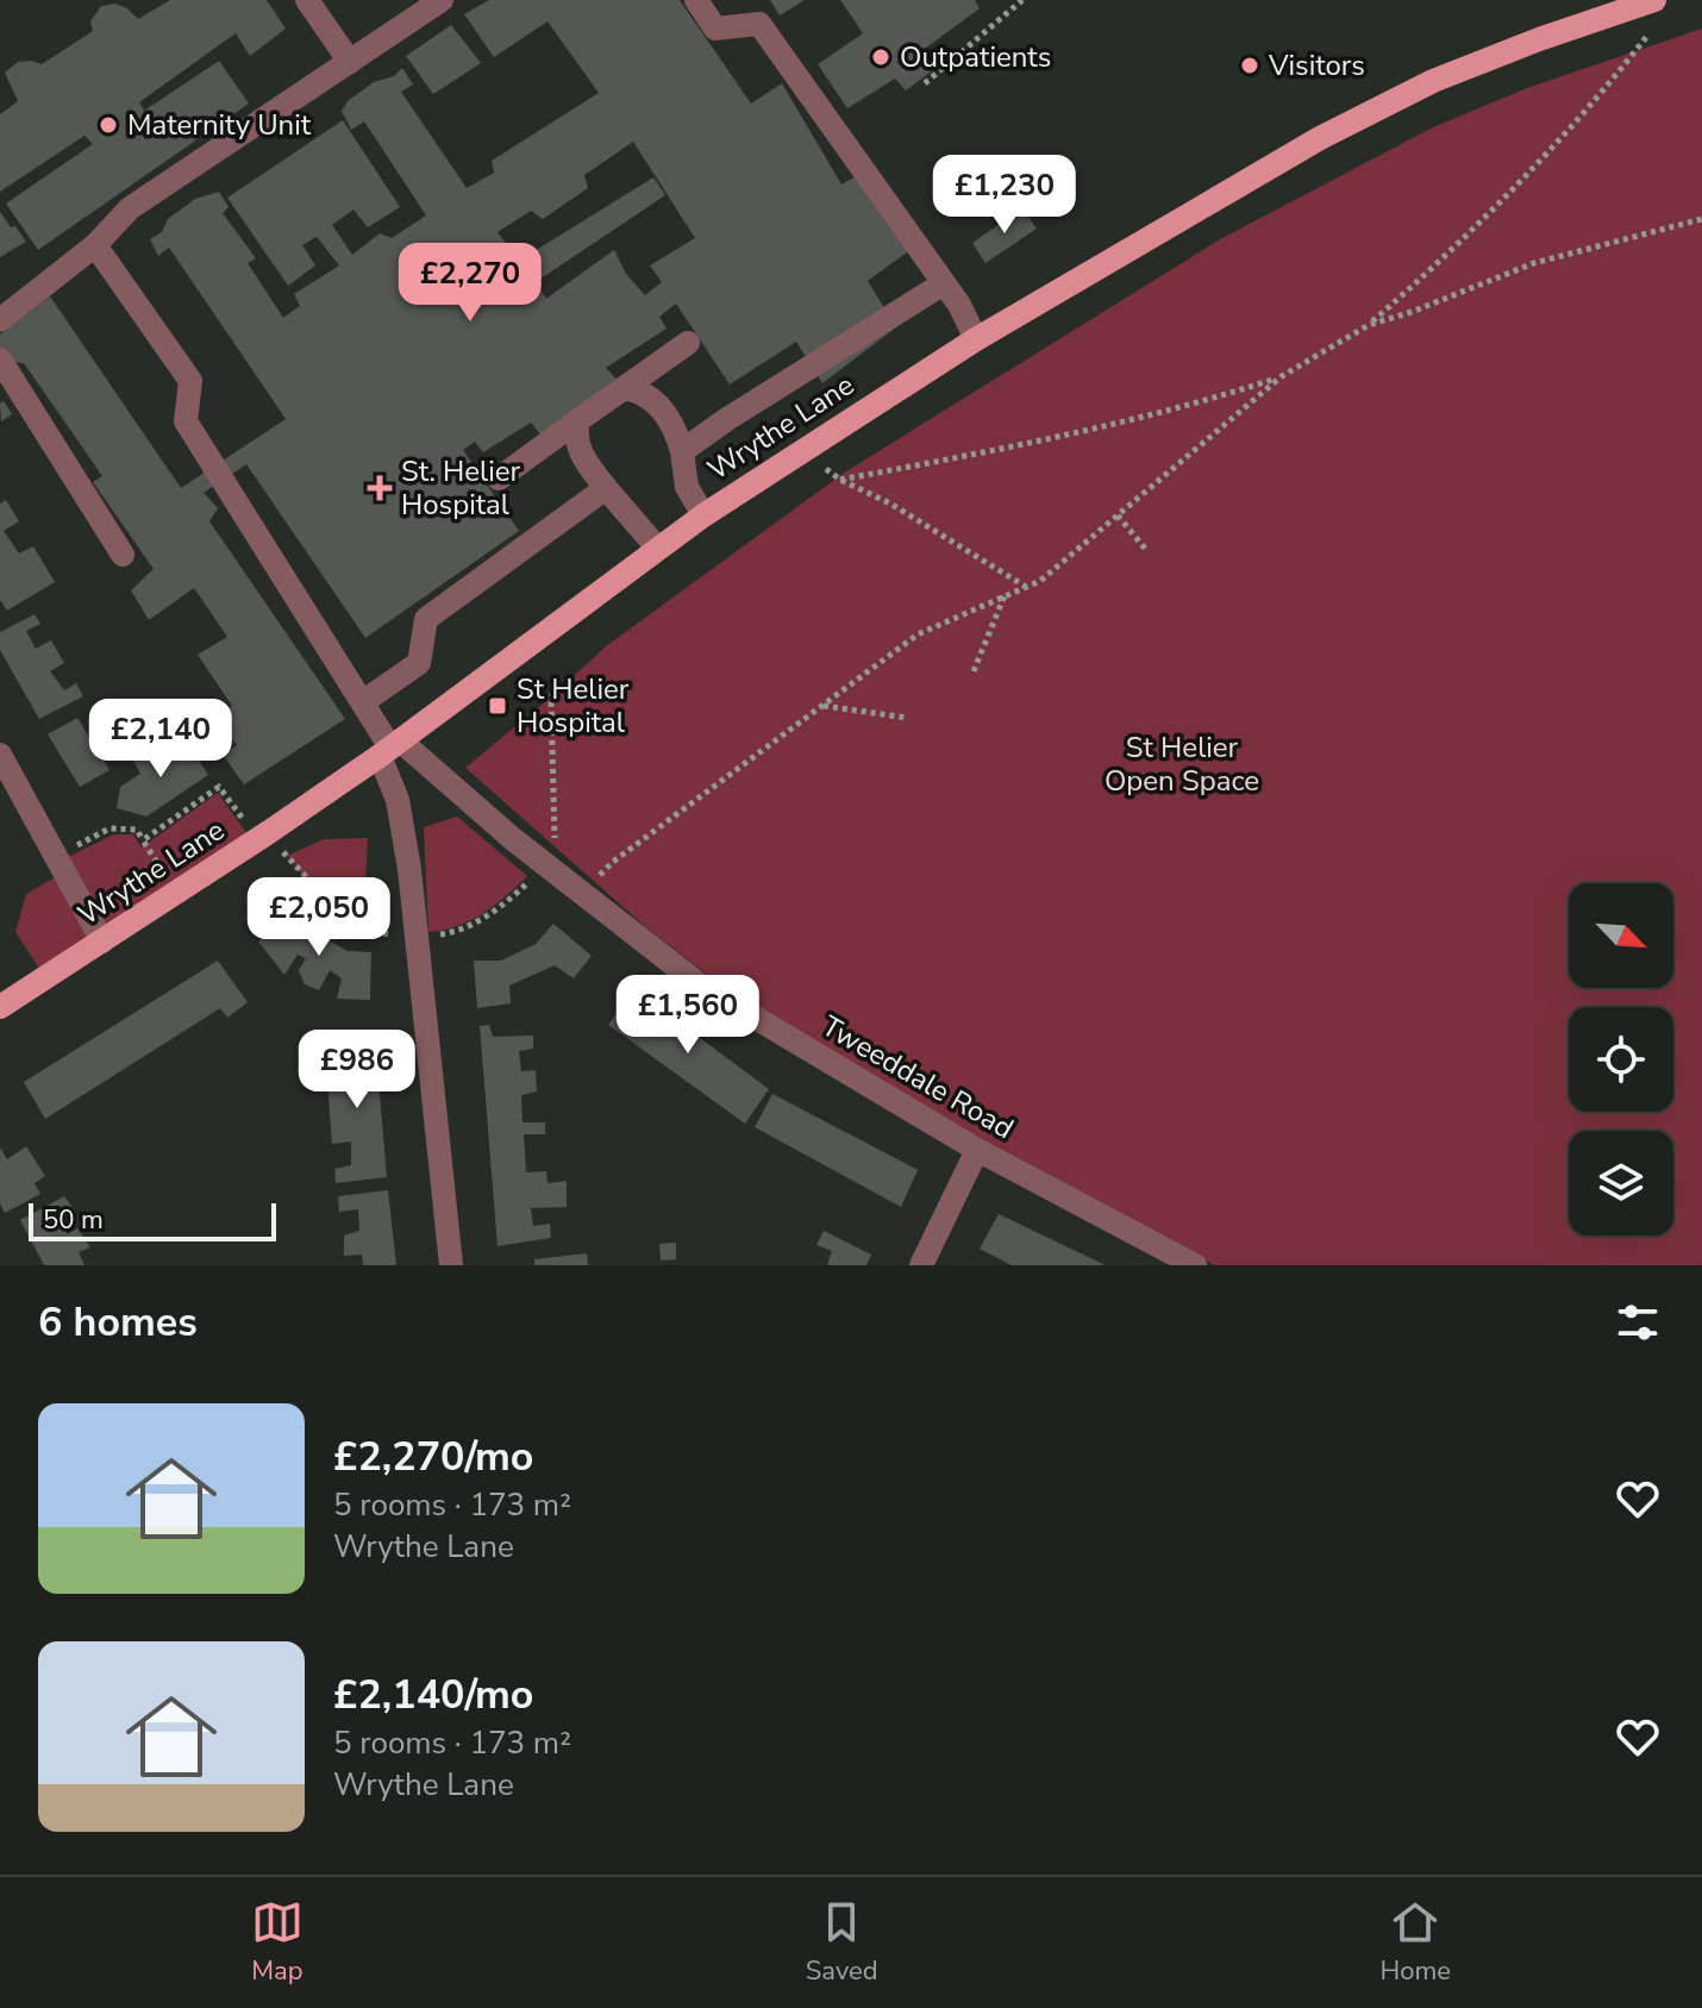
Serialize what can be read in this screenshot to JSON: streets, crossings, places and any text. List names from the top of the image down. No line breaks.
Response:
{"streets":{"main road":["Wrythe Lane"],"street":["Tweeddale Road"]},"crossings":[["Wrythe Lane","Tweeddale Road"]],"parks":["St Helier Open Space"],"places":{"other":["Outpatients","Visitors","Maternity Unit"],"health":["St. Helier Hospital"],"transit":["St Helier Hospital"]},"scale_bar":"50 m","north":"bottom right","page":{"price":["£1,230","£2,270","£2,140","£2,050","£1,560","£986"],"scale":"50 m","heading":"6 homes","list":[{"name":"£2,270/mo","note":"5 rooms · 173 m² · Wrythe Lane"},{"name":"£2,140/mo","note":"5 rooms · 173 m² · Wrythe Lane"}],"tabs":["Map","Saved","Home"]}}
